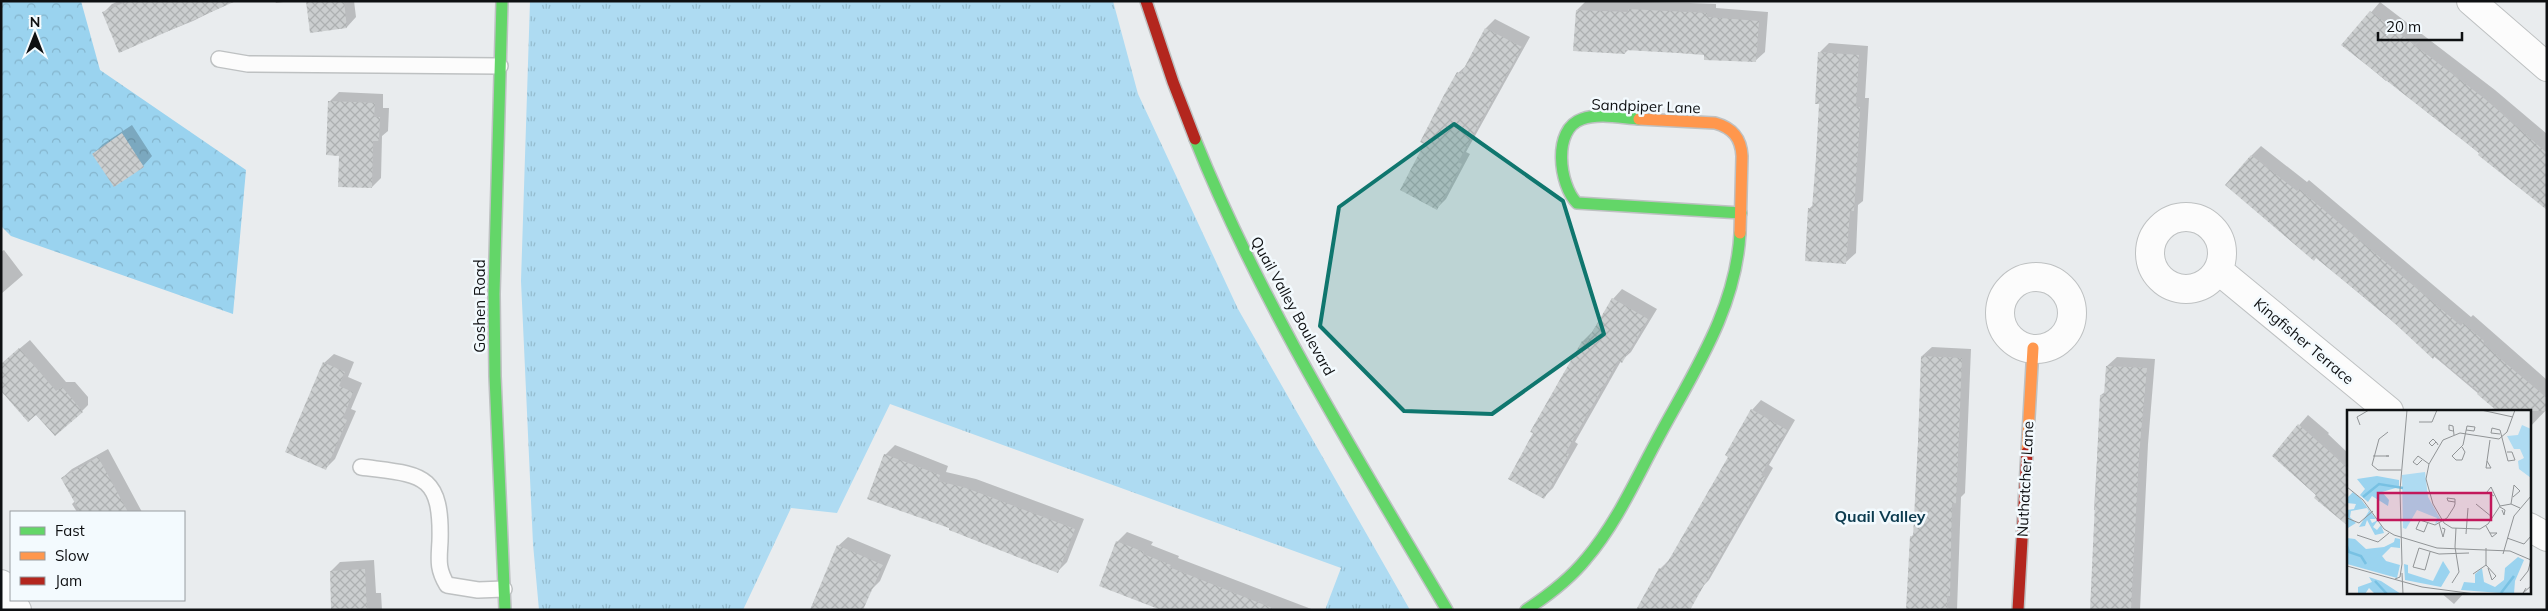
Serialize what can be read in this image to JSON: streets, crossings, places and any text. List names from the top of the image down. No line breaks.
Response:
{"streets":{"street":["Sandpiper Lane","Goshen Road","Quail Valley Boulevard","Kingfisher Terrace","Nuthatcher Lane"]},"districts":["Quail Valley"],"legend":["Fast","Slow","Jam"],"scale_bar":"20 m","north":"top"}
